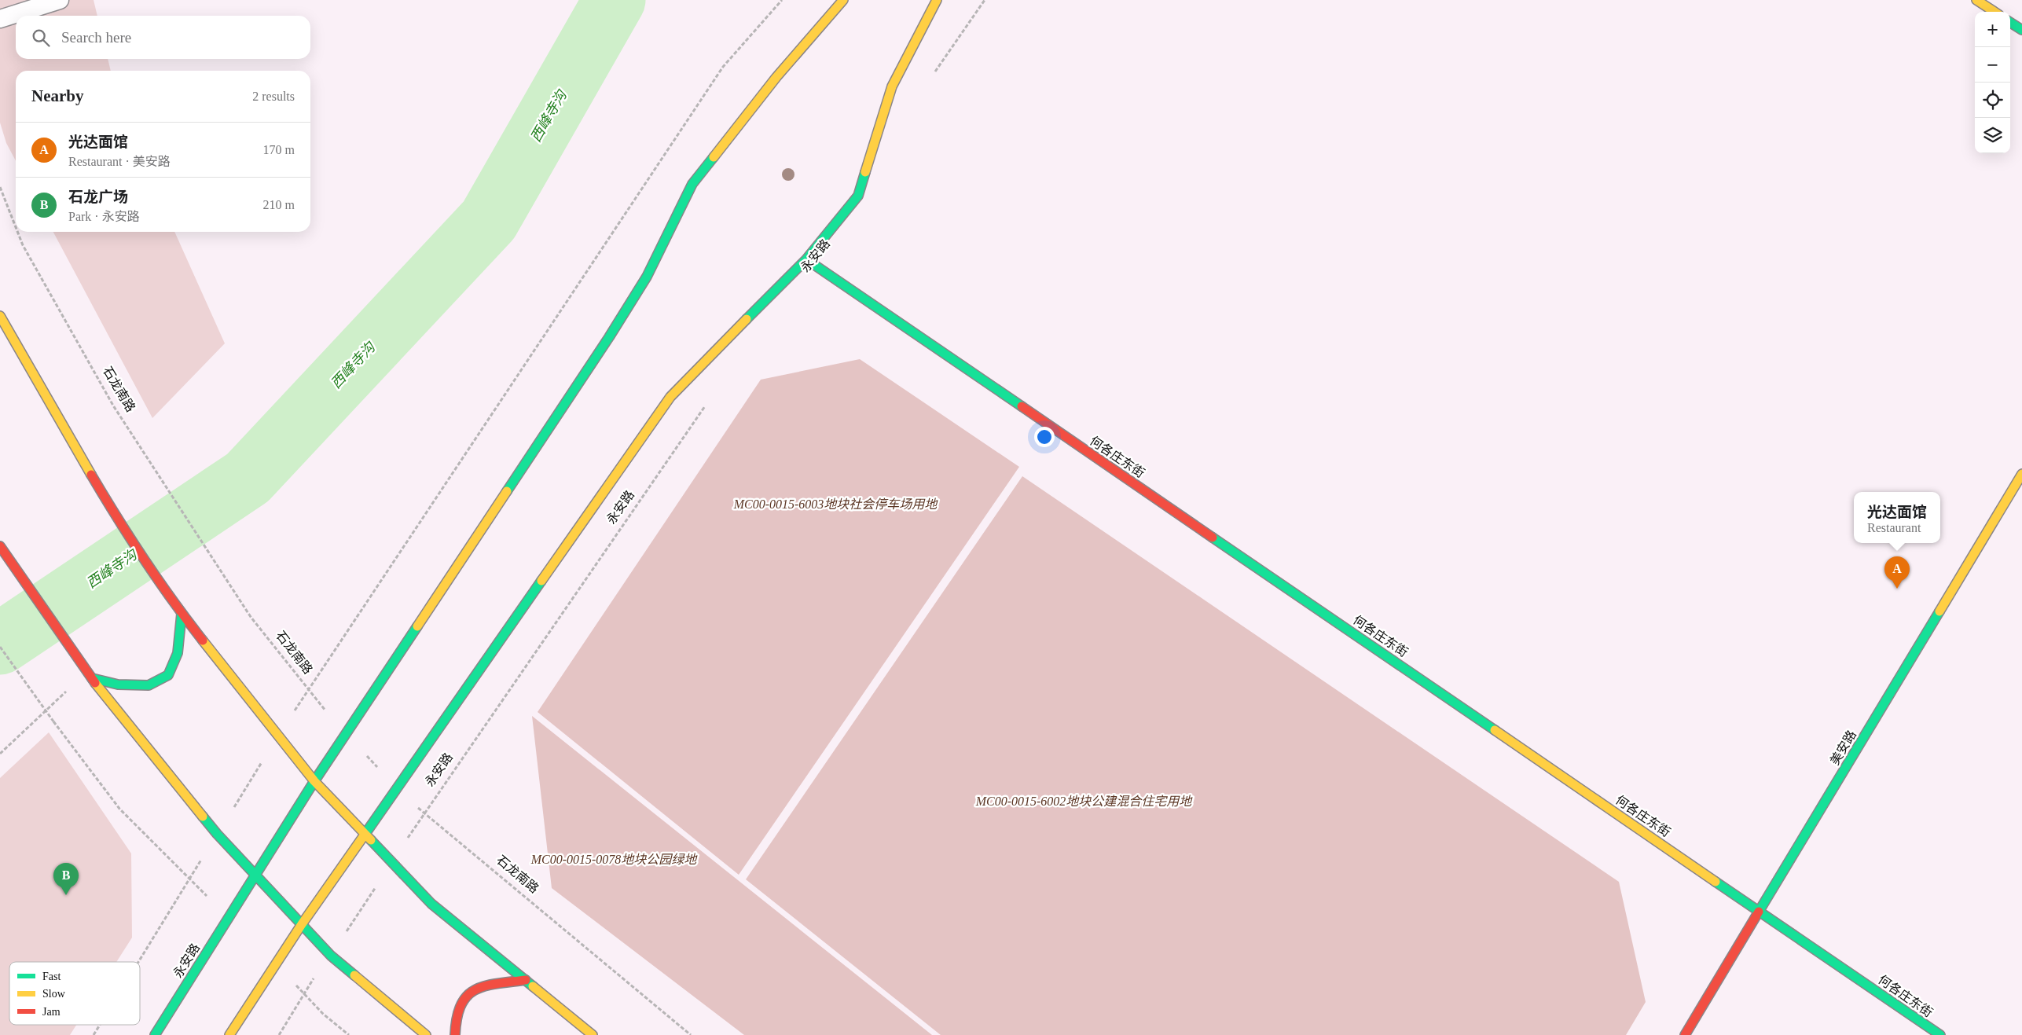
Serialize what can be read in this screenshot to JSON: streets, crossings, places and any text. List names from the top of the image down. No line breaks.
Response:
{"streets":{"main road":["永安路","何各庄东街","美安路"],"path":["石龙南路"]},"crossings":[["永安路","石龙南路"],["何各庄东街","美安路"]],"water":["西峰寺沟"],"parks":["MC00-0015-6003地块社会停车场用地","MC00-0015-6002地块公建混合住宅用地","MC00-0015-0078地块公园绿地"],"legend":["Fast","Slow","Jam"],"page":{"map_buttons":["+","−"],"search":"Search here","heading":["Nearby","2 results"],"list":[{"mark":"A","name":"光达面馆","note":"Restaurant · 美安路","value":"170 m"},{"mark":"B","name":"石龙广场","note":"Park · 永安路","value":"210 m"}],"popup":["光达面馆","Restaurant"],"pins":["A","B"]}}
